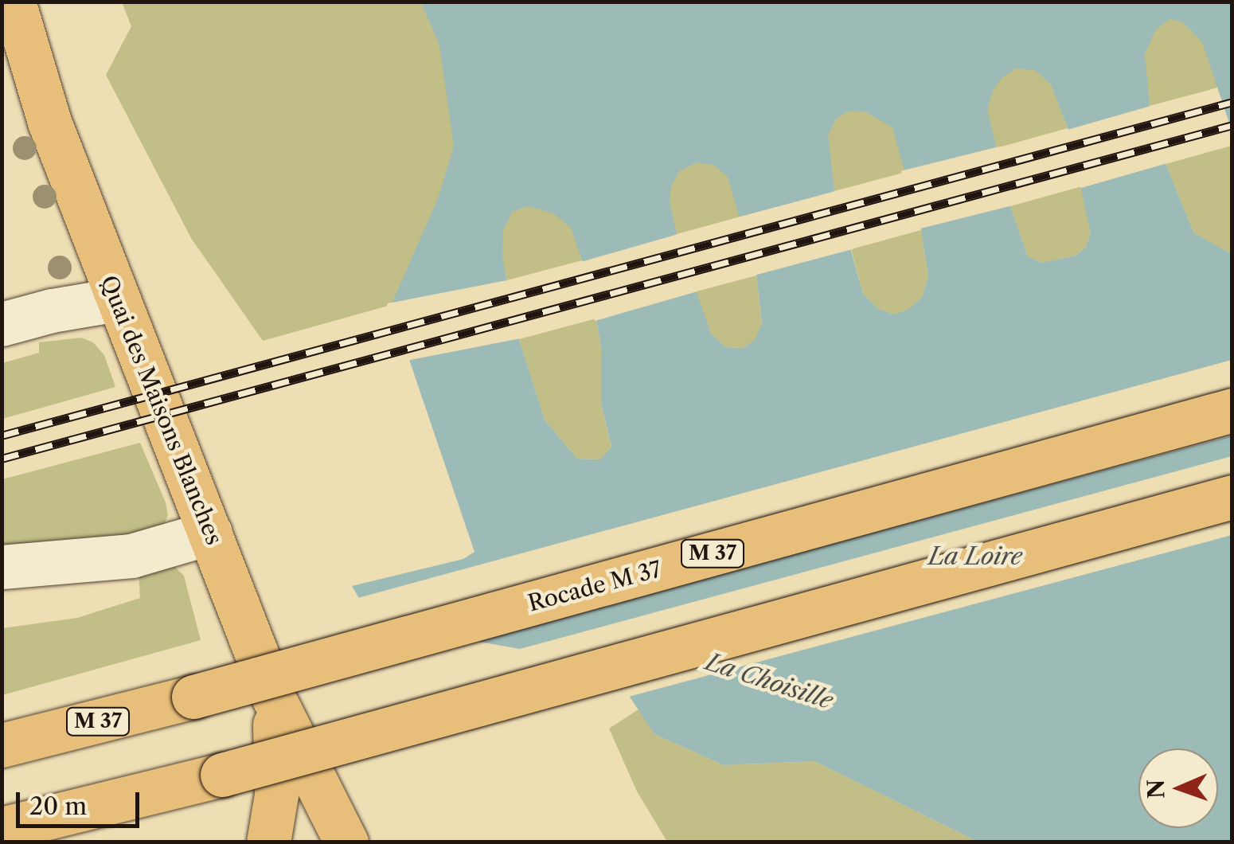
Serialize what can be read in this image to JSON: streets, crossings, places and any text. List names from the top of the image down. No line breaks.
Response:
{"streets":{"main road":["Quai des Maisons Blanches","M 37","Rocade M 37"]},"water":["La Loire","La Choisille"],"scale_bar":"20 m","north":"left"}
